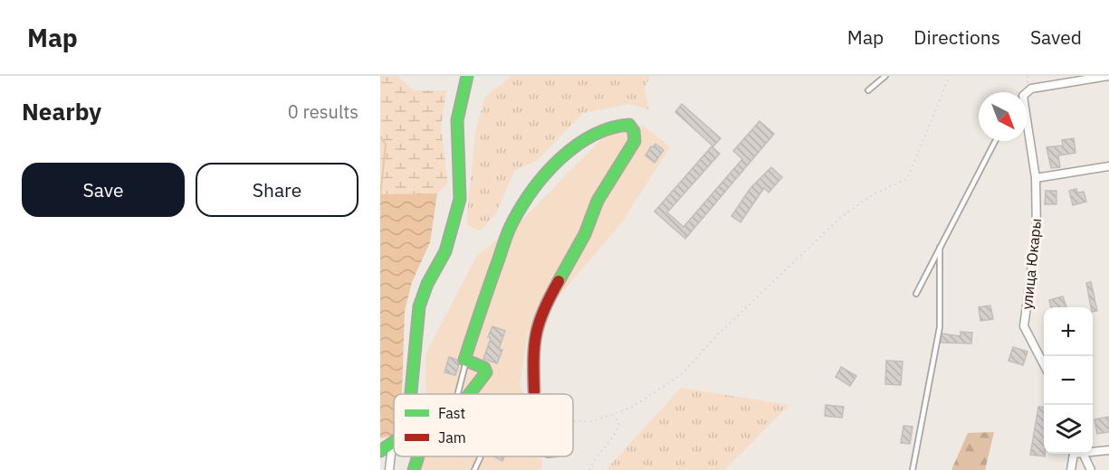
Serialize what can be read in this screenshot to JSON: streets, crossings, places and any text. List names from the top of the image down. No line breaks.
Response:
{"streets":{"street":["улица Юкары"]},"legend":["Fast","Jam"],"north":"bottom right","page":{"header":"Map","nav":["Map","Directions","Saved"],"heading":["Nearby","0 results"],"buttons":["Save","Share"],"map_buttons":["+","−"]}}
